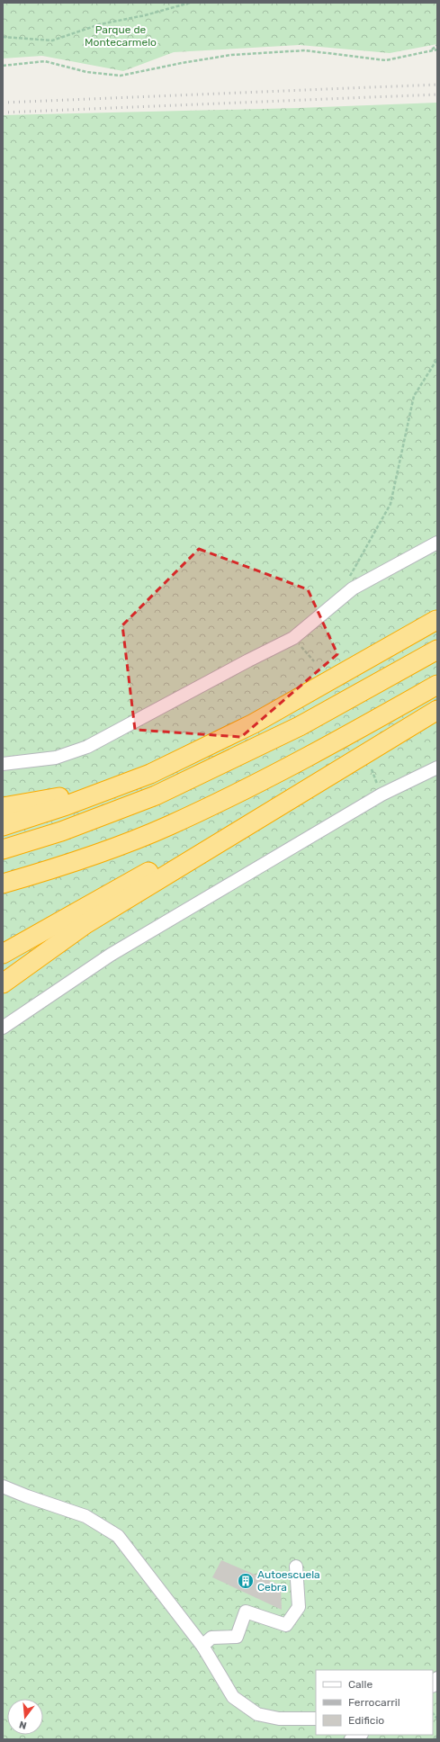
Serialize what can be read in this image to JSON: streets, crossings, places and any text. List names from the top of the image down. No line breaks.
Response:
{"parks":["Parque de Montecarmelo"],"places":{"building":["Autoescuela Cebra"]},"legend":["Calle","Ferrocarril","Edificio"],"north":"bottom"}
